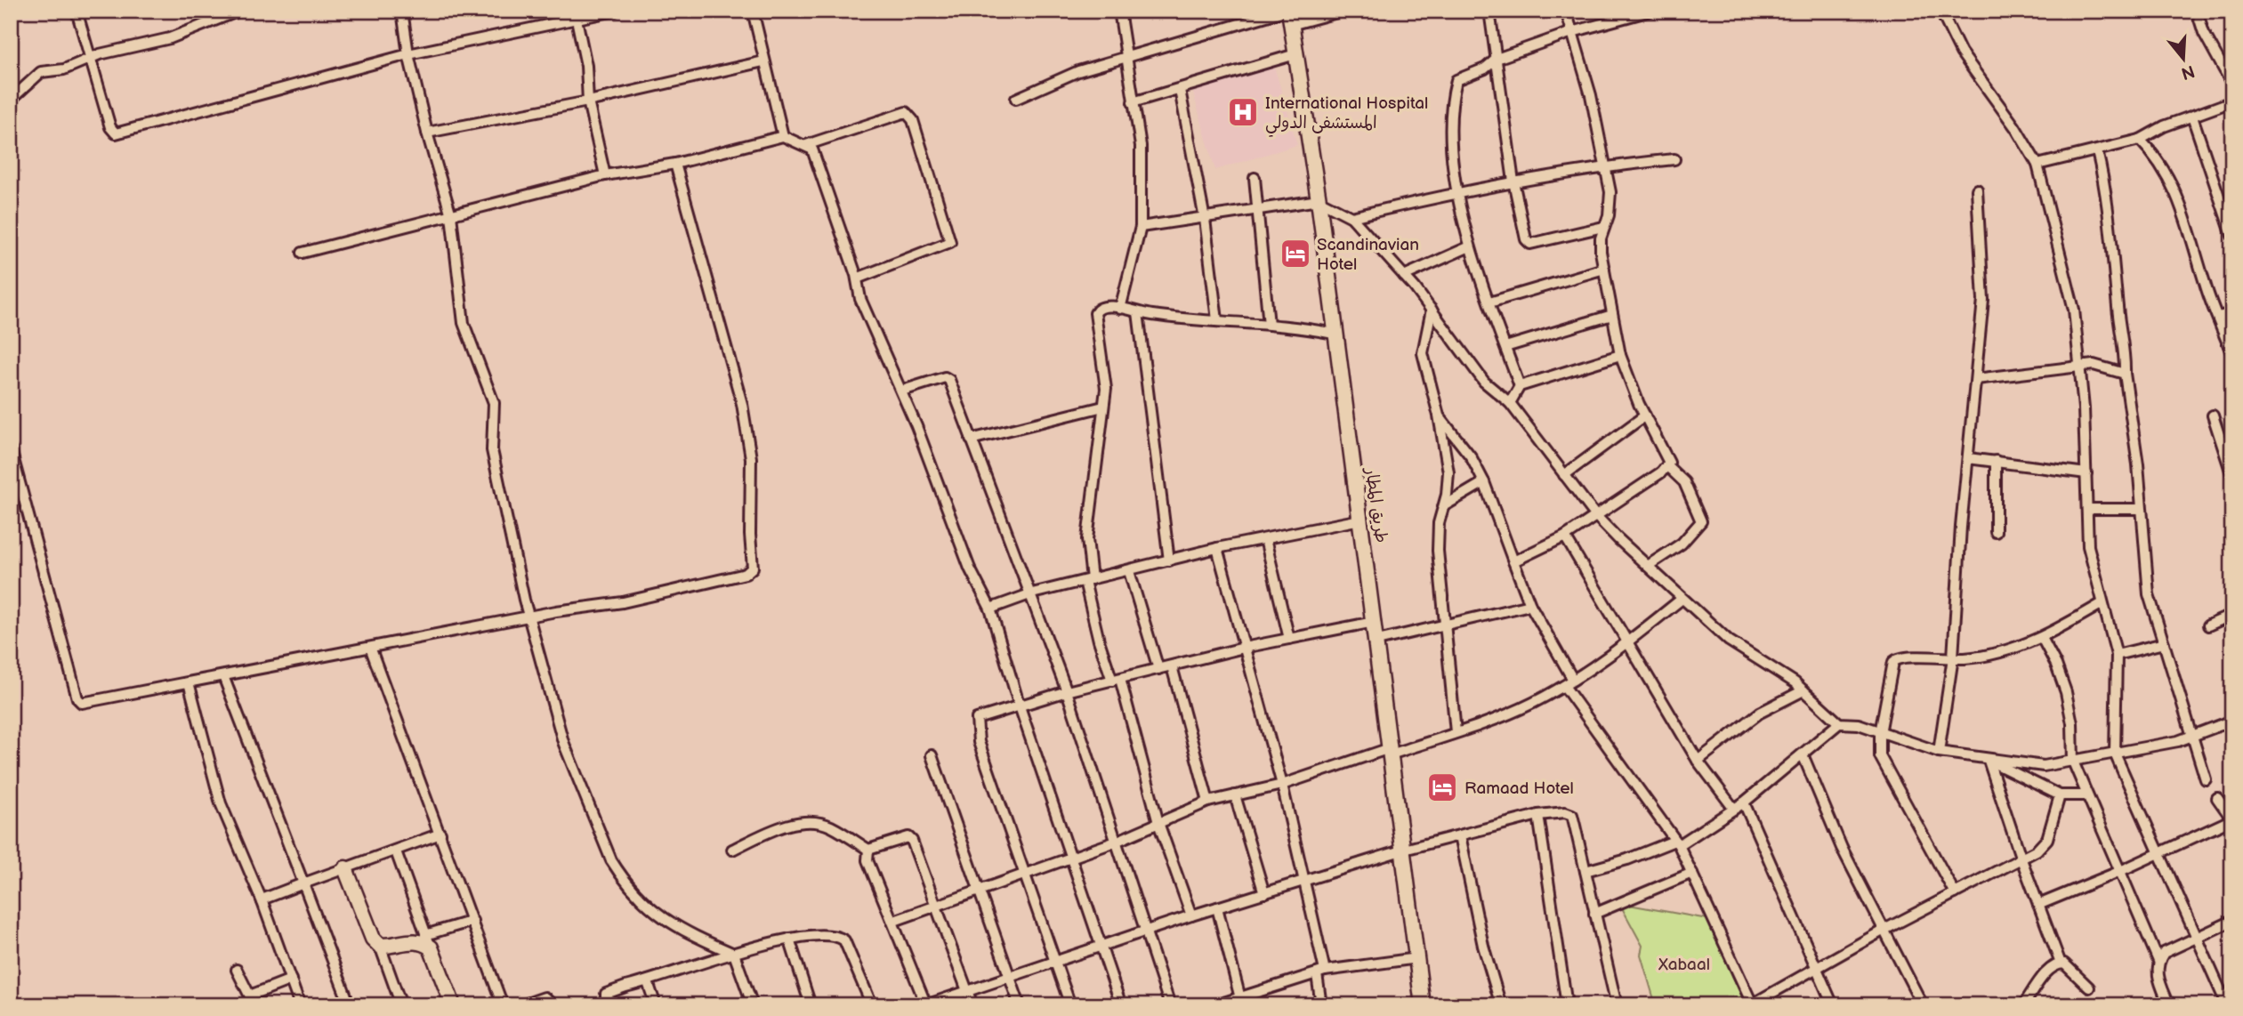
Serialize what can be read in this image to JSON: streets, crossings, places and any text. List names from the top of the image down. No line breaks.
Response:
{"streets":{"main road":["طريق المطار"]},"parks":["Xabaal"],"places":{"hospital":["International Hospital المستشفى الدولي"],"hotel":["Scandinavian Hotel","Ramaad Hotel"]},"north":"bottom"}
